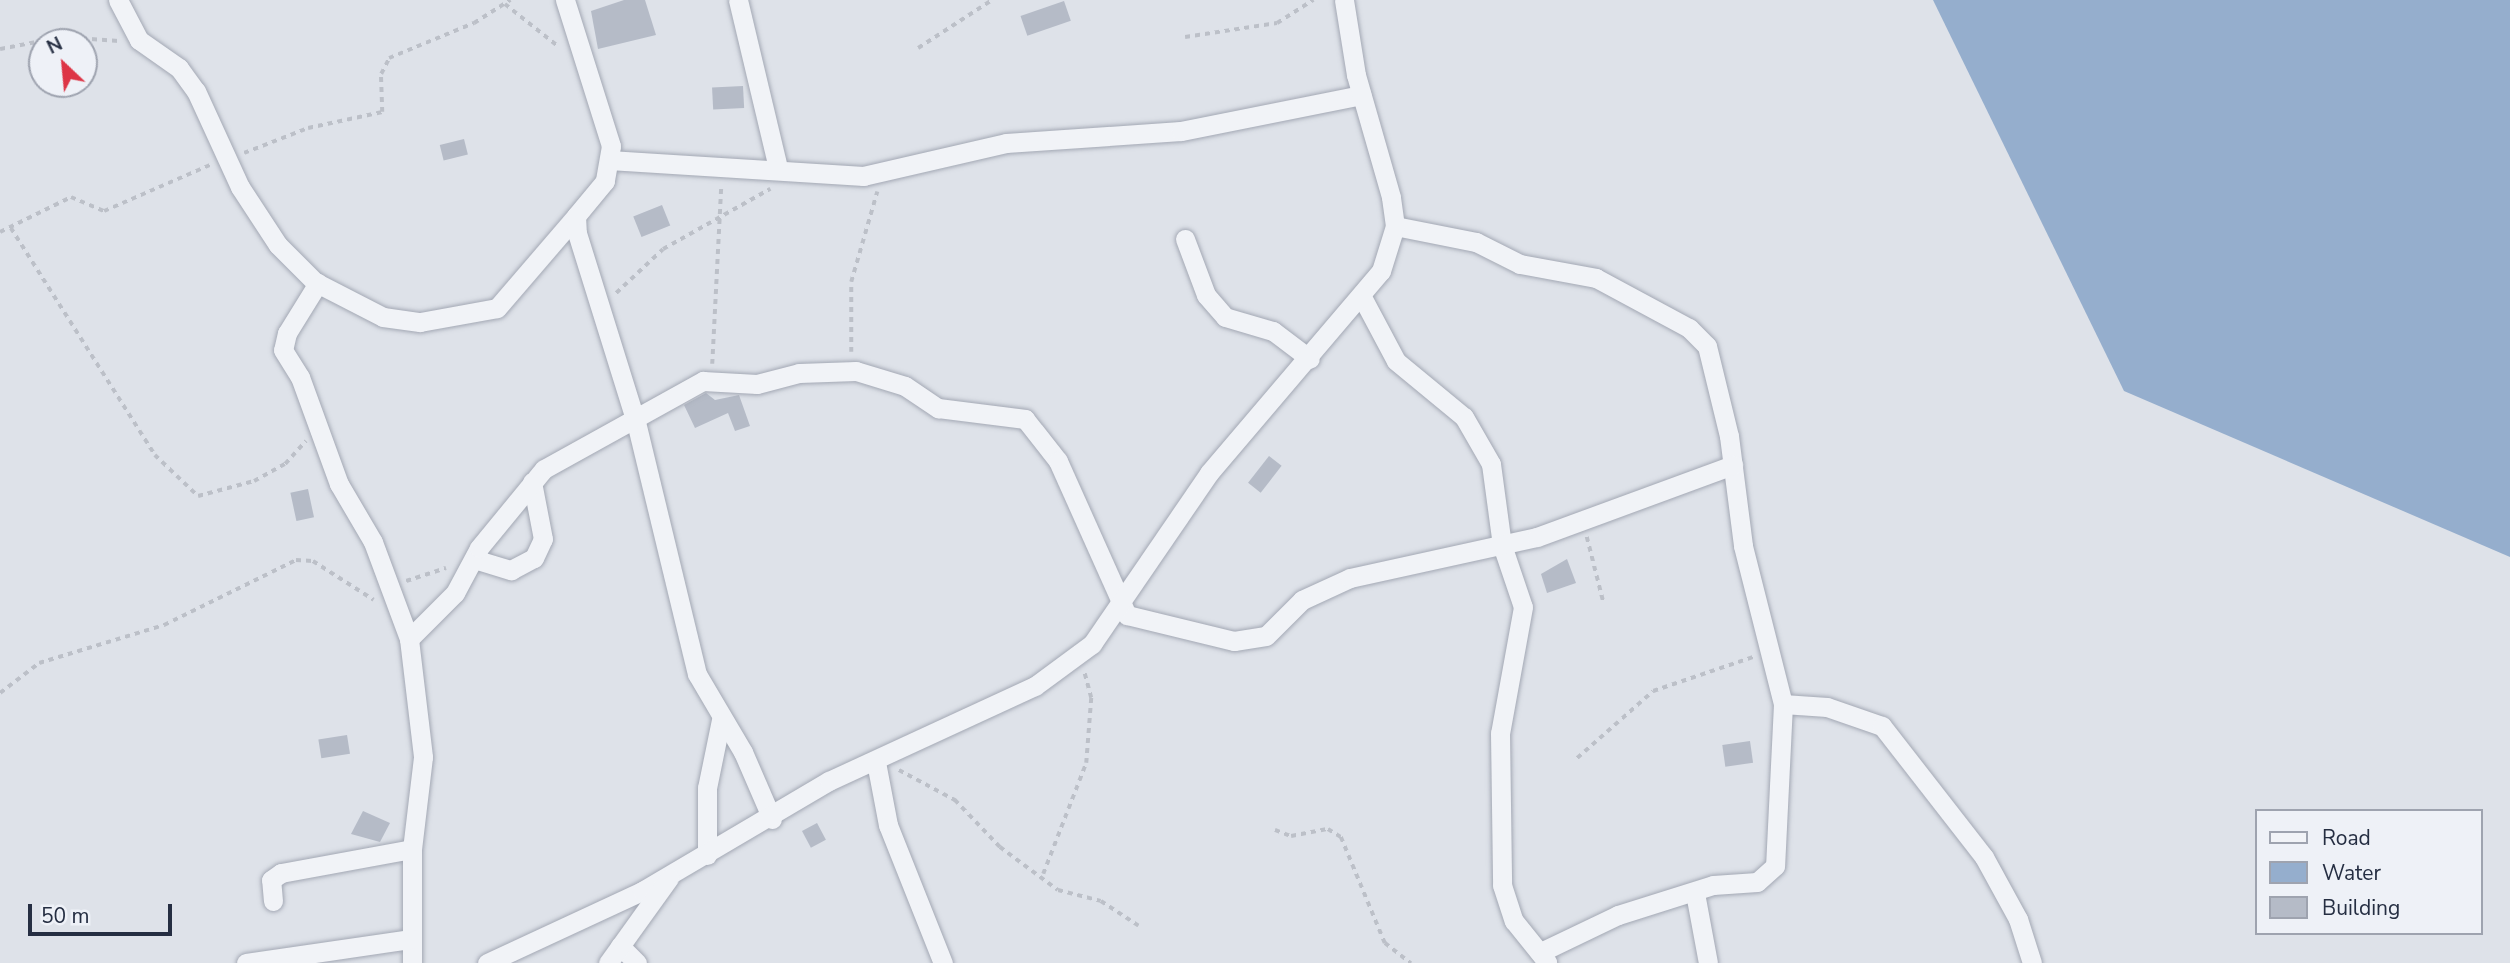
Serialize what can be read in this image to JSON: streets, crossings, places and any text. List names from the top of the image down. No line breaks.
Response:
{"legend":["Road","Water","Building"],"scale_bar":"50 m","north":"top left"}
